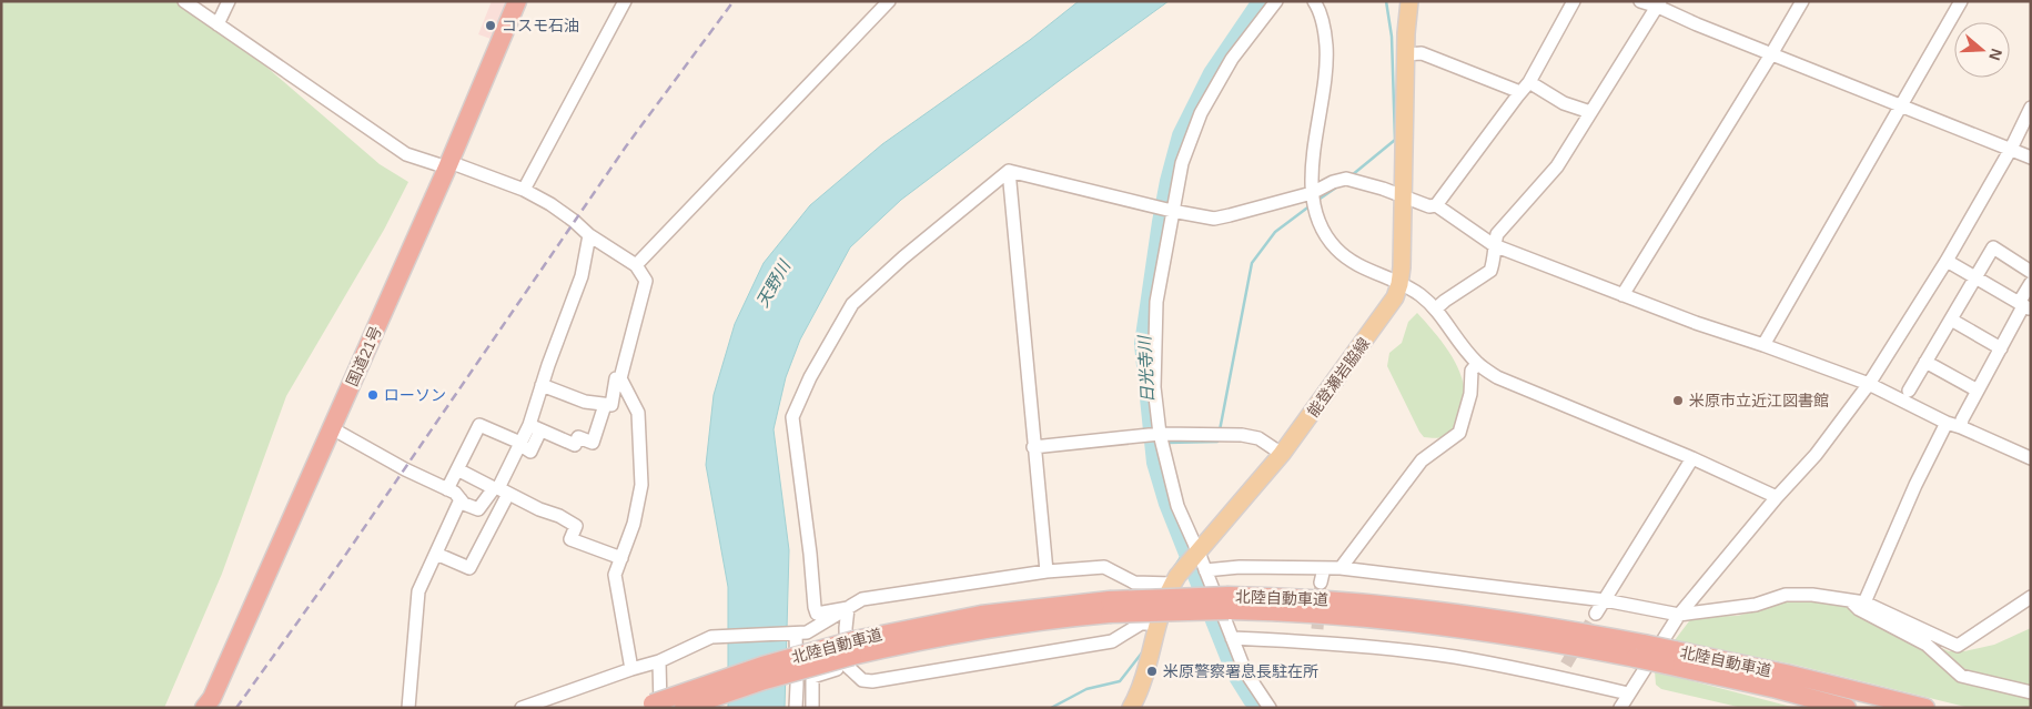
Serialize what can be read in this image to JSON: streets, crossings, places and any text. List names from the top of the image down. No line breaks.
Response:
{"streets":{"highway":["国道21号","北陸自動車道"],"main road":["能登瀬岩脇線"]},"water":["天野川","日光寺川"],"places":["コスモ石油","ローソン","米原市立近江図書館","米原警察署息長駐在所"],"north":"right"}
